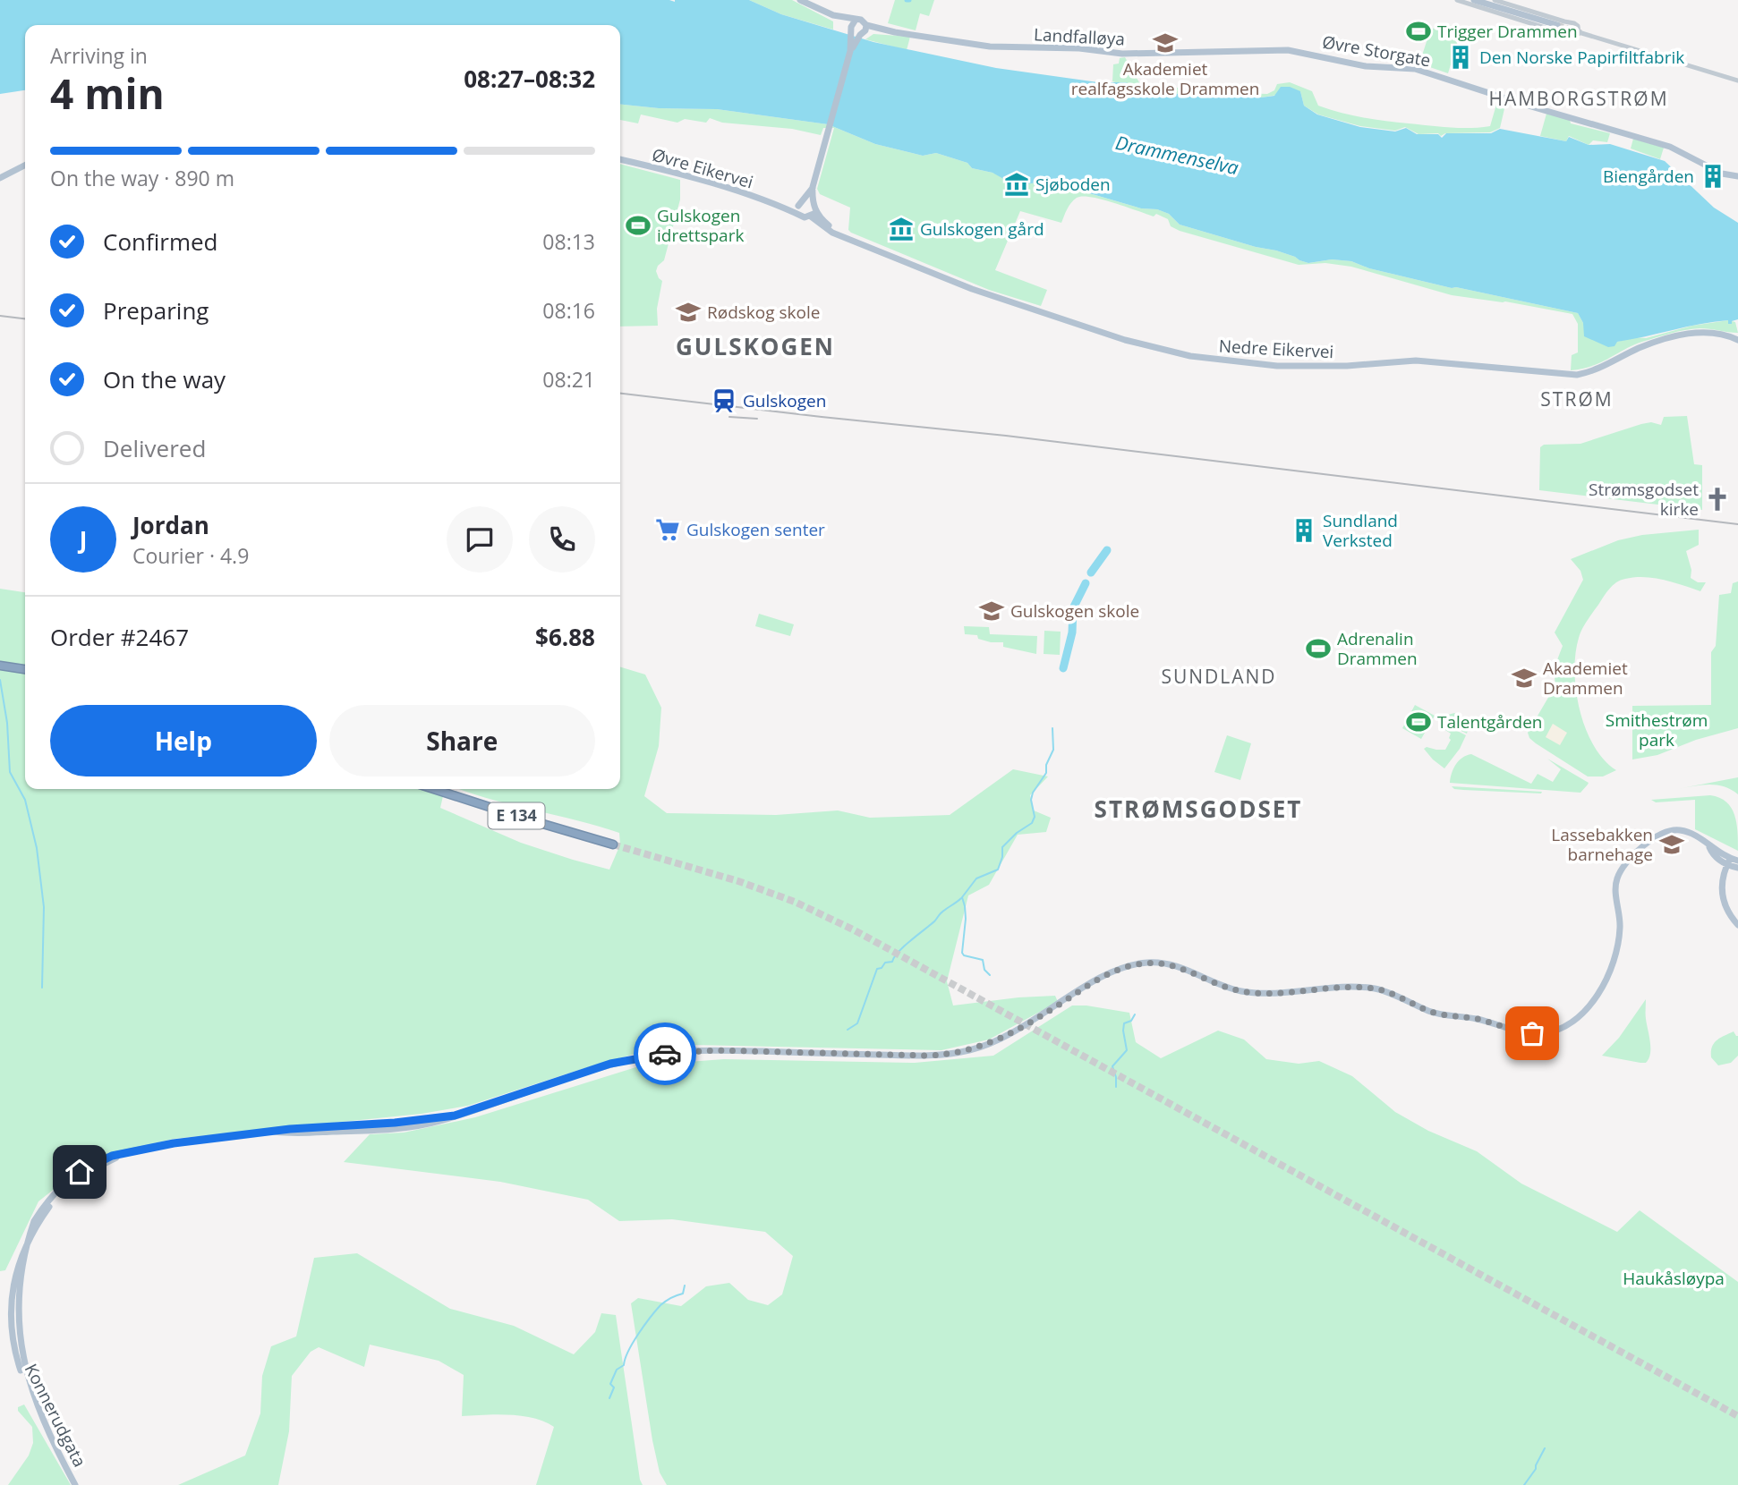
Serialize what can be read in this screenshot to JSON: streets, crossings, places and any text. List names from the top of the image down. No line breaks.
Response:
{"streets":{"highway":["E 134"],"main road":["Landfalløya","Øvre Storgate","Øvre Eikervei","Nedre Eikervei","Konnerudgata"]},"crossings":[["Landfalløya","Øvre Storgate"],["Øvre Eikervei","Nedre Eikervei"]],"districts":["HAMBORGSTRØM","GULSKOGEN","STRØM","SUNDLAND","STRØMSGODSET"],"water":["Drammenselva"],"parks":["Smithestrøm park","Haukåsløypa"],"places":{"sports":["Trigger Drammen","Gulskogen idrettspark","Adrenalin Drammen","Talentgården"],"school or university":["Akademiet realfagsskole Drammen","Rødskog skole","Gulskogen skole","Akademiet Drammen","Lassebakken barnehage"],"building":["Den Norske Papirfiltfabrik","Biengården","Sundland Verksted"],"museum":["Sjøboden","Gulskogen gård"],"station":["Gulskogen"],"church":["Strømsgodset kirke"],"supermarket":["Gulskogen senter"]},"page":{"heading":["4 min","Arriving in","08:27–08:32"],"panel":["Jordan","Courier · 4.9","Order #2467","$6.88"],"bar":"On the way · 890 m","list":[["Confirmed","08:13"],["Preparing","08:16"],["On the way","08:21"],"Delivered"],"round":"J","buttons":["Help","Share"]}}
